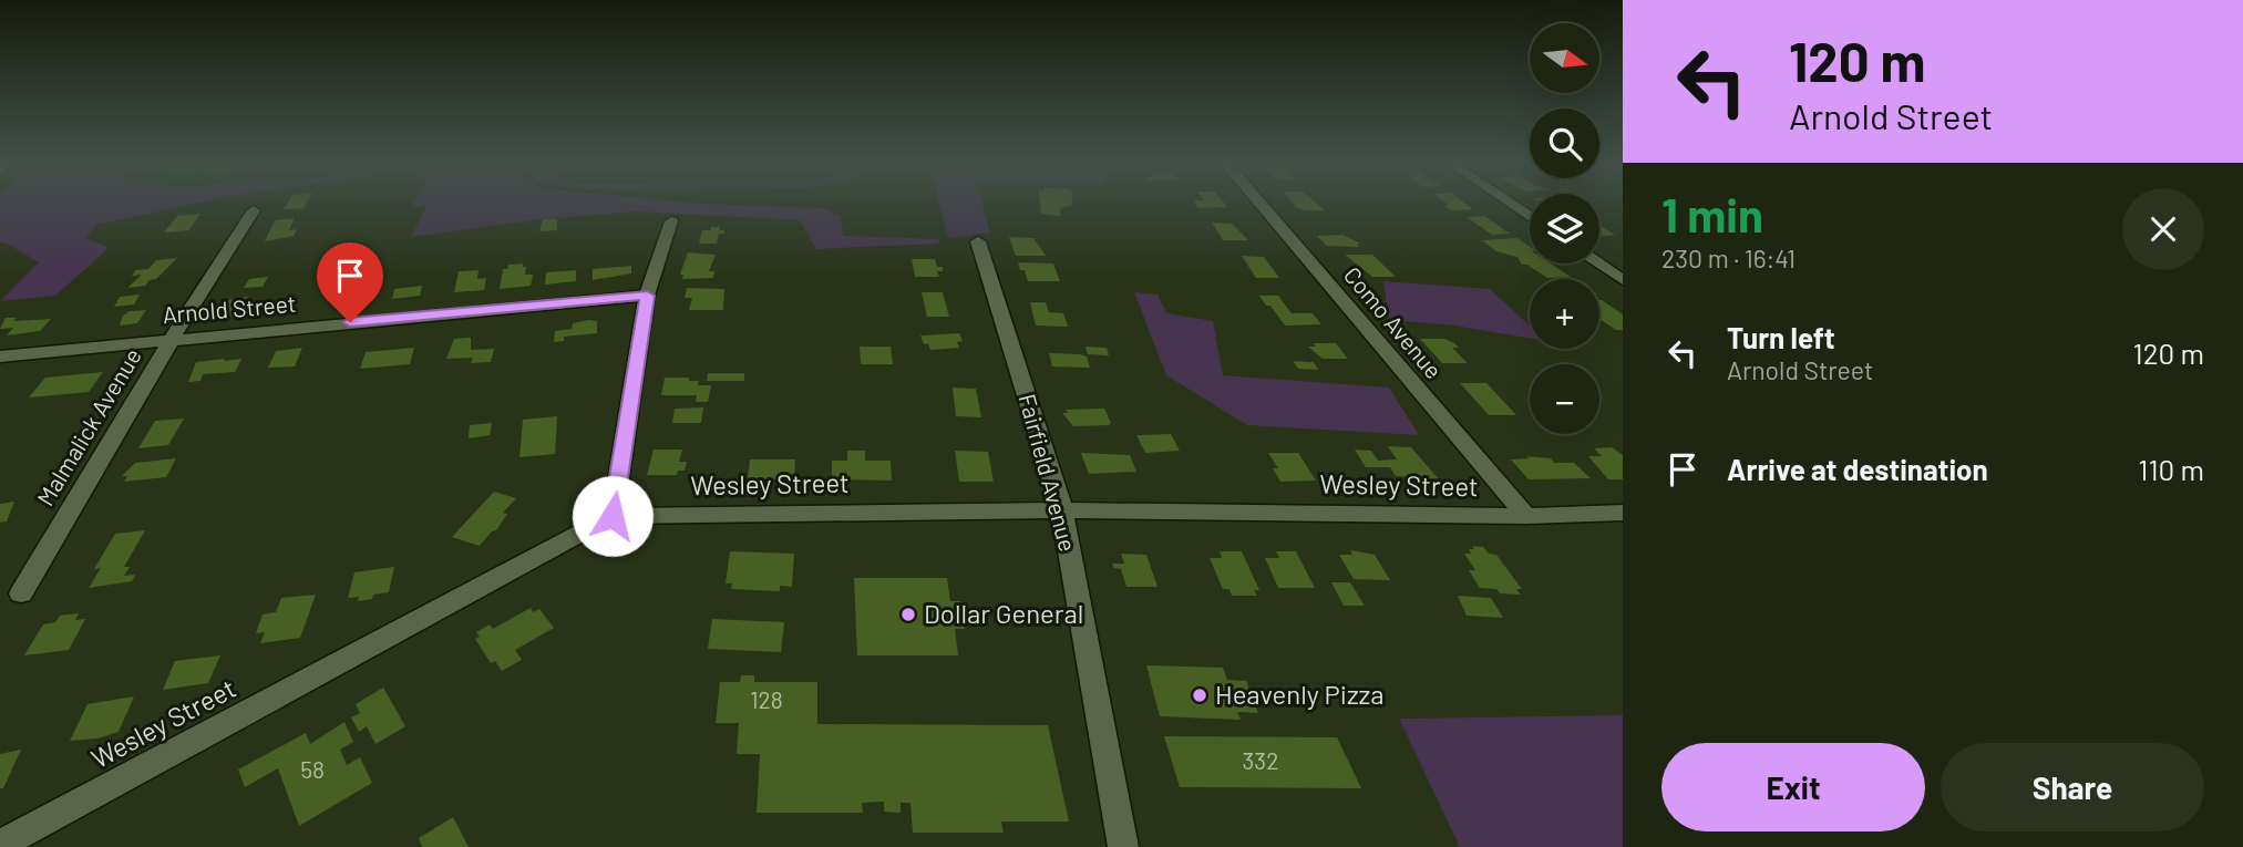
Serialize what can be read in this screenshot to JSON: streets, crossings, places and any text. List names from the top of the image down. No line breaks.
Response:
{"streets":{"street":["Arnold Street","Como Avenue","Malmalick Avenue","Fairfield Avenue","Wesley Street"]},"crossings":[["Arnold Street","Malmalick Avenue"],["Como Avenue","Wesley Street"],["Fairfield Avenue","Wesley Street"]],"places":["Dollar General","Heavenly Pizza"],"house_numbers":["128","332","58"],"north":"right","page":{"turn":["120 m","Arnold Street"],"map_buttons":["+","−"],"heading":["1 min","230 m · 16:41"],"list":[{"name":"Turn left","note":"Arnold Street","value":"120 m"},{"name":"Arrive at destination","value":"110 m"}],"buttons":["Exit","Share"]}}
